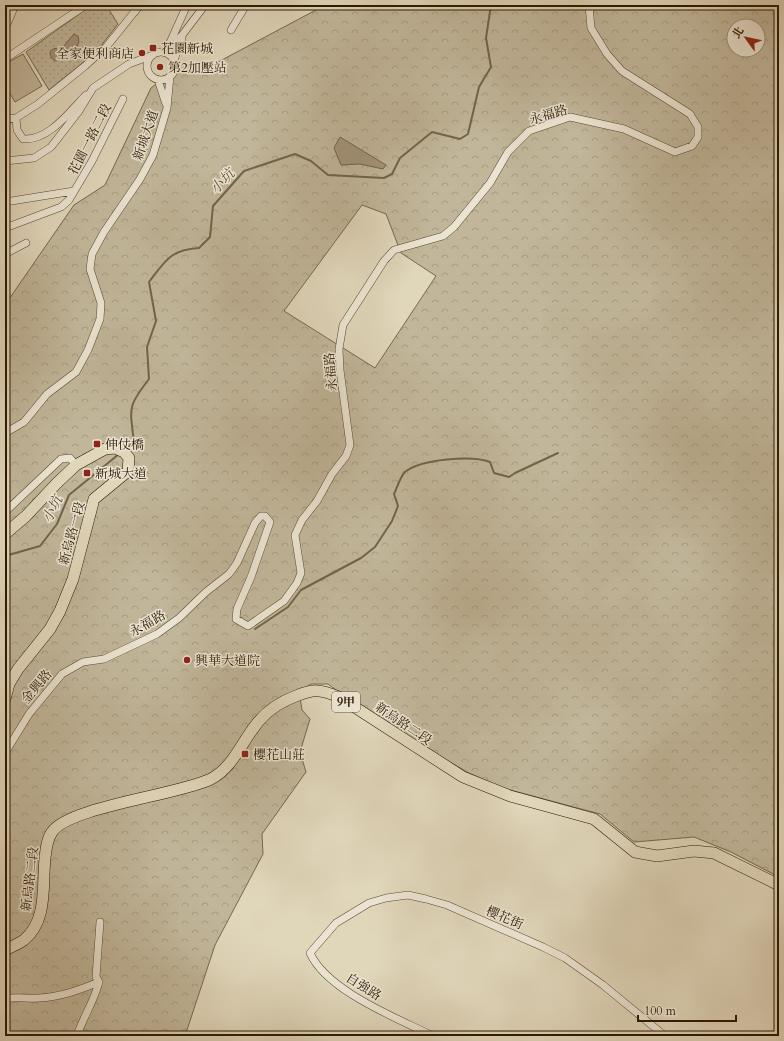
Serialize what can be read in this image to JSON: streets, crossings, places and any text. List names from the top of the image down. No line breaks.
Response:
{"streets":{"main road":["新烏路一段","9甲","新烏路二段"],"street":["永福路","新城大道","花園一路二段","金興路","櫻花街","自強路"]},"crossings":[["永福路","金興路"],["櫻花街","自強路"]],"water":["小坑"],"places":{"transit":["花園新城","伸仗橋","新城大道","櫻花山莊"],"other":["全家便利商店","第2加壓站","興華大道院"]},"scale_bar":"100 m","north":"top left"}
